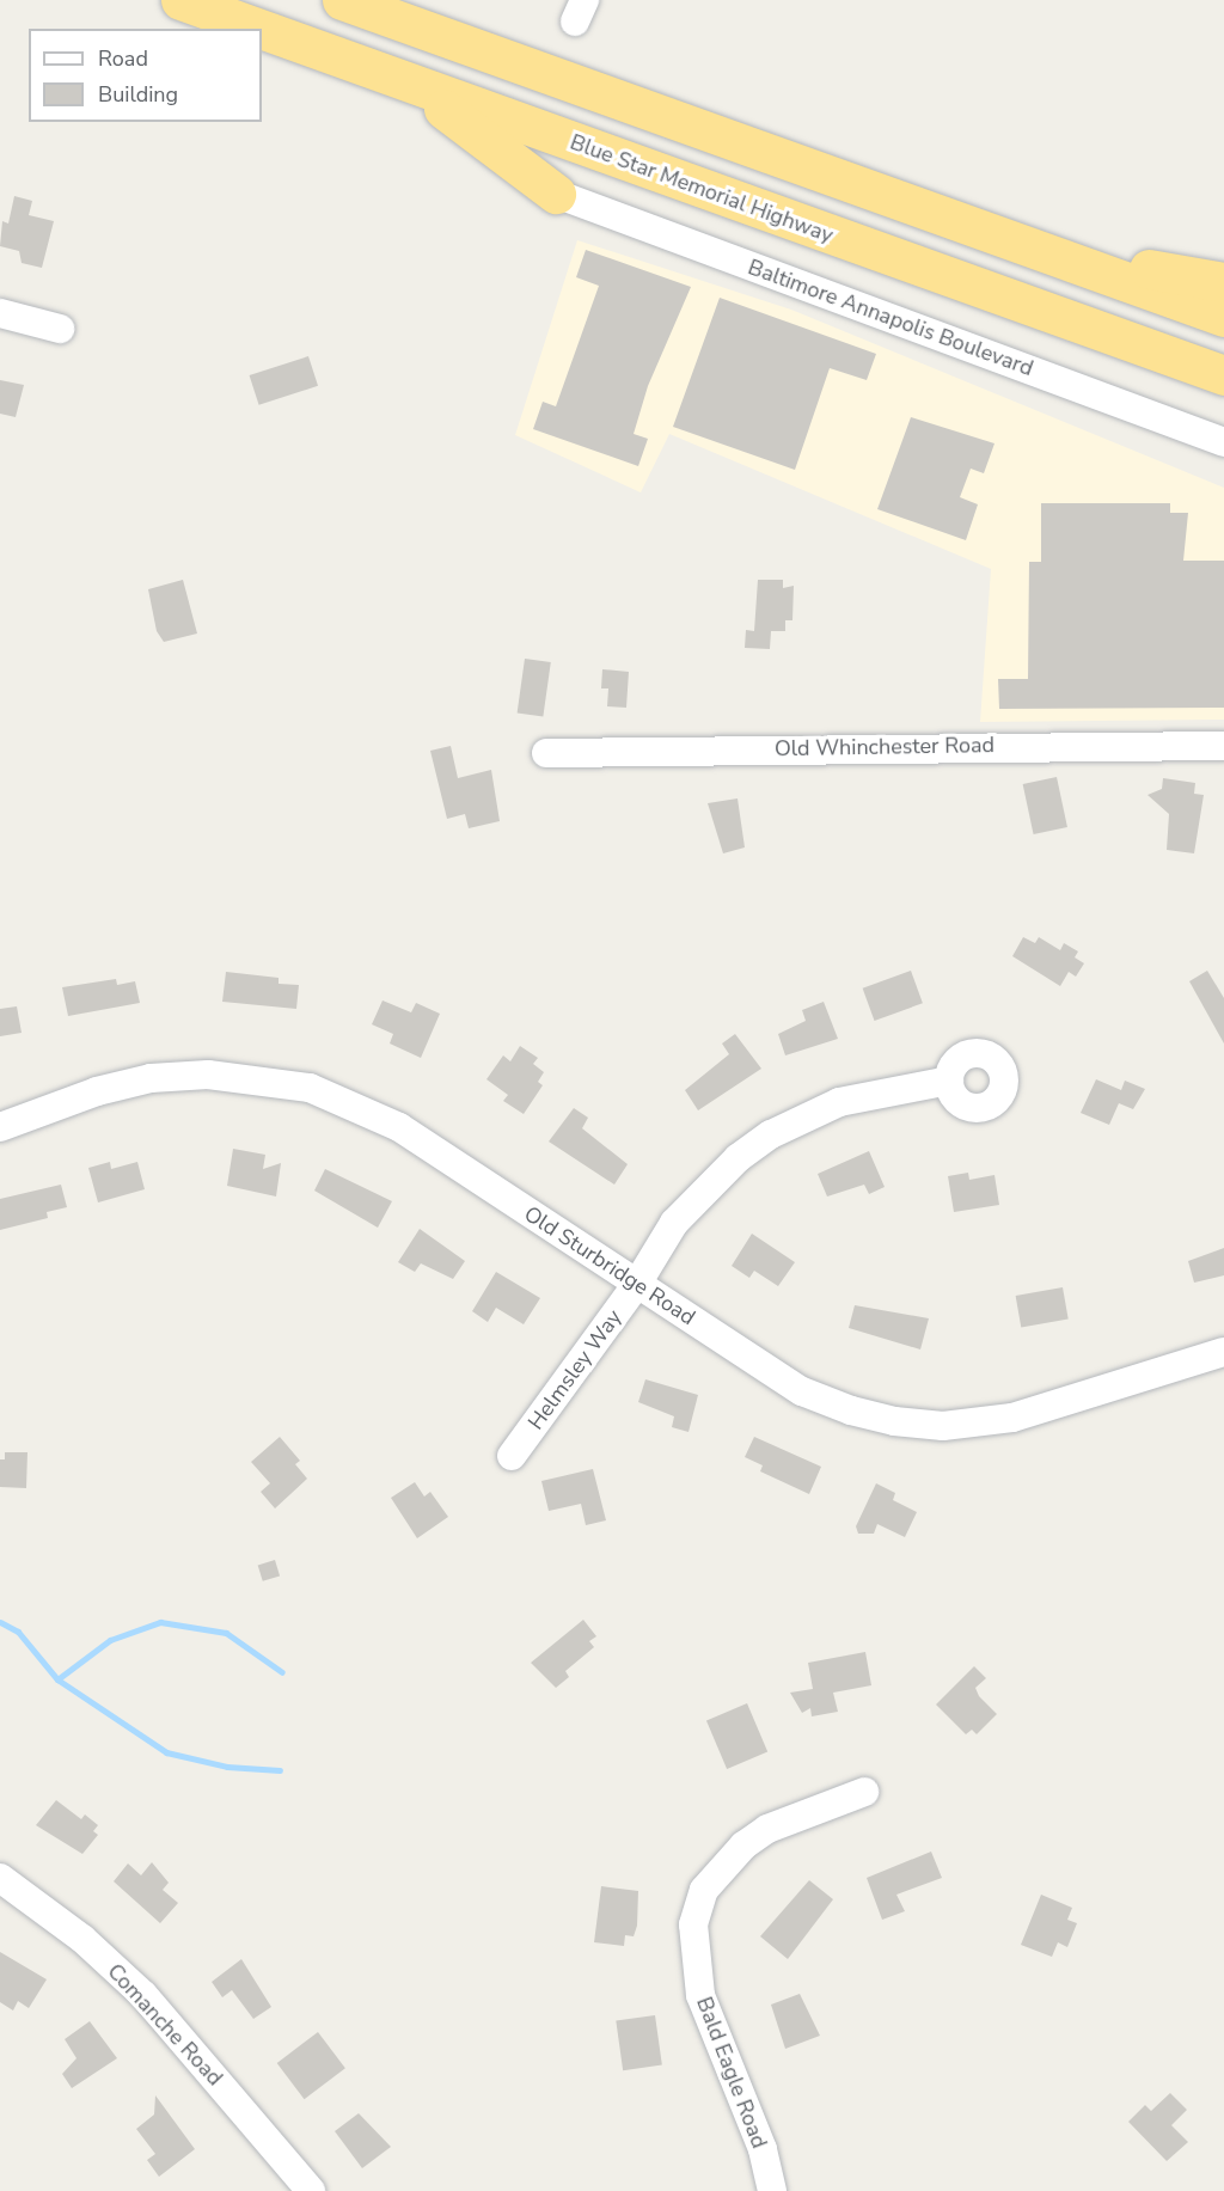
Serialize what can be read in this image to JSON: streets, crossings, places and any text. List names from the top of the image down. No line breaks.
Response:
{"streets":{"highway":["Blue Star Memorial Highway"],"street":["Baltimore Annapolis Boulevard","Old Whinchester Road","Old Sturbridge Road","Helmsley Way","Comanche Road","Bald Eagle Road"]},"crossings":[["Old Sturbridge Road","Helmsley Way"]],"legend":["Road","Building"]}
